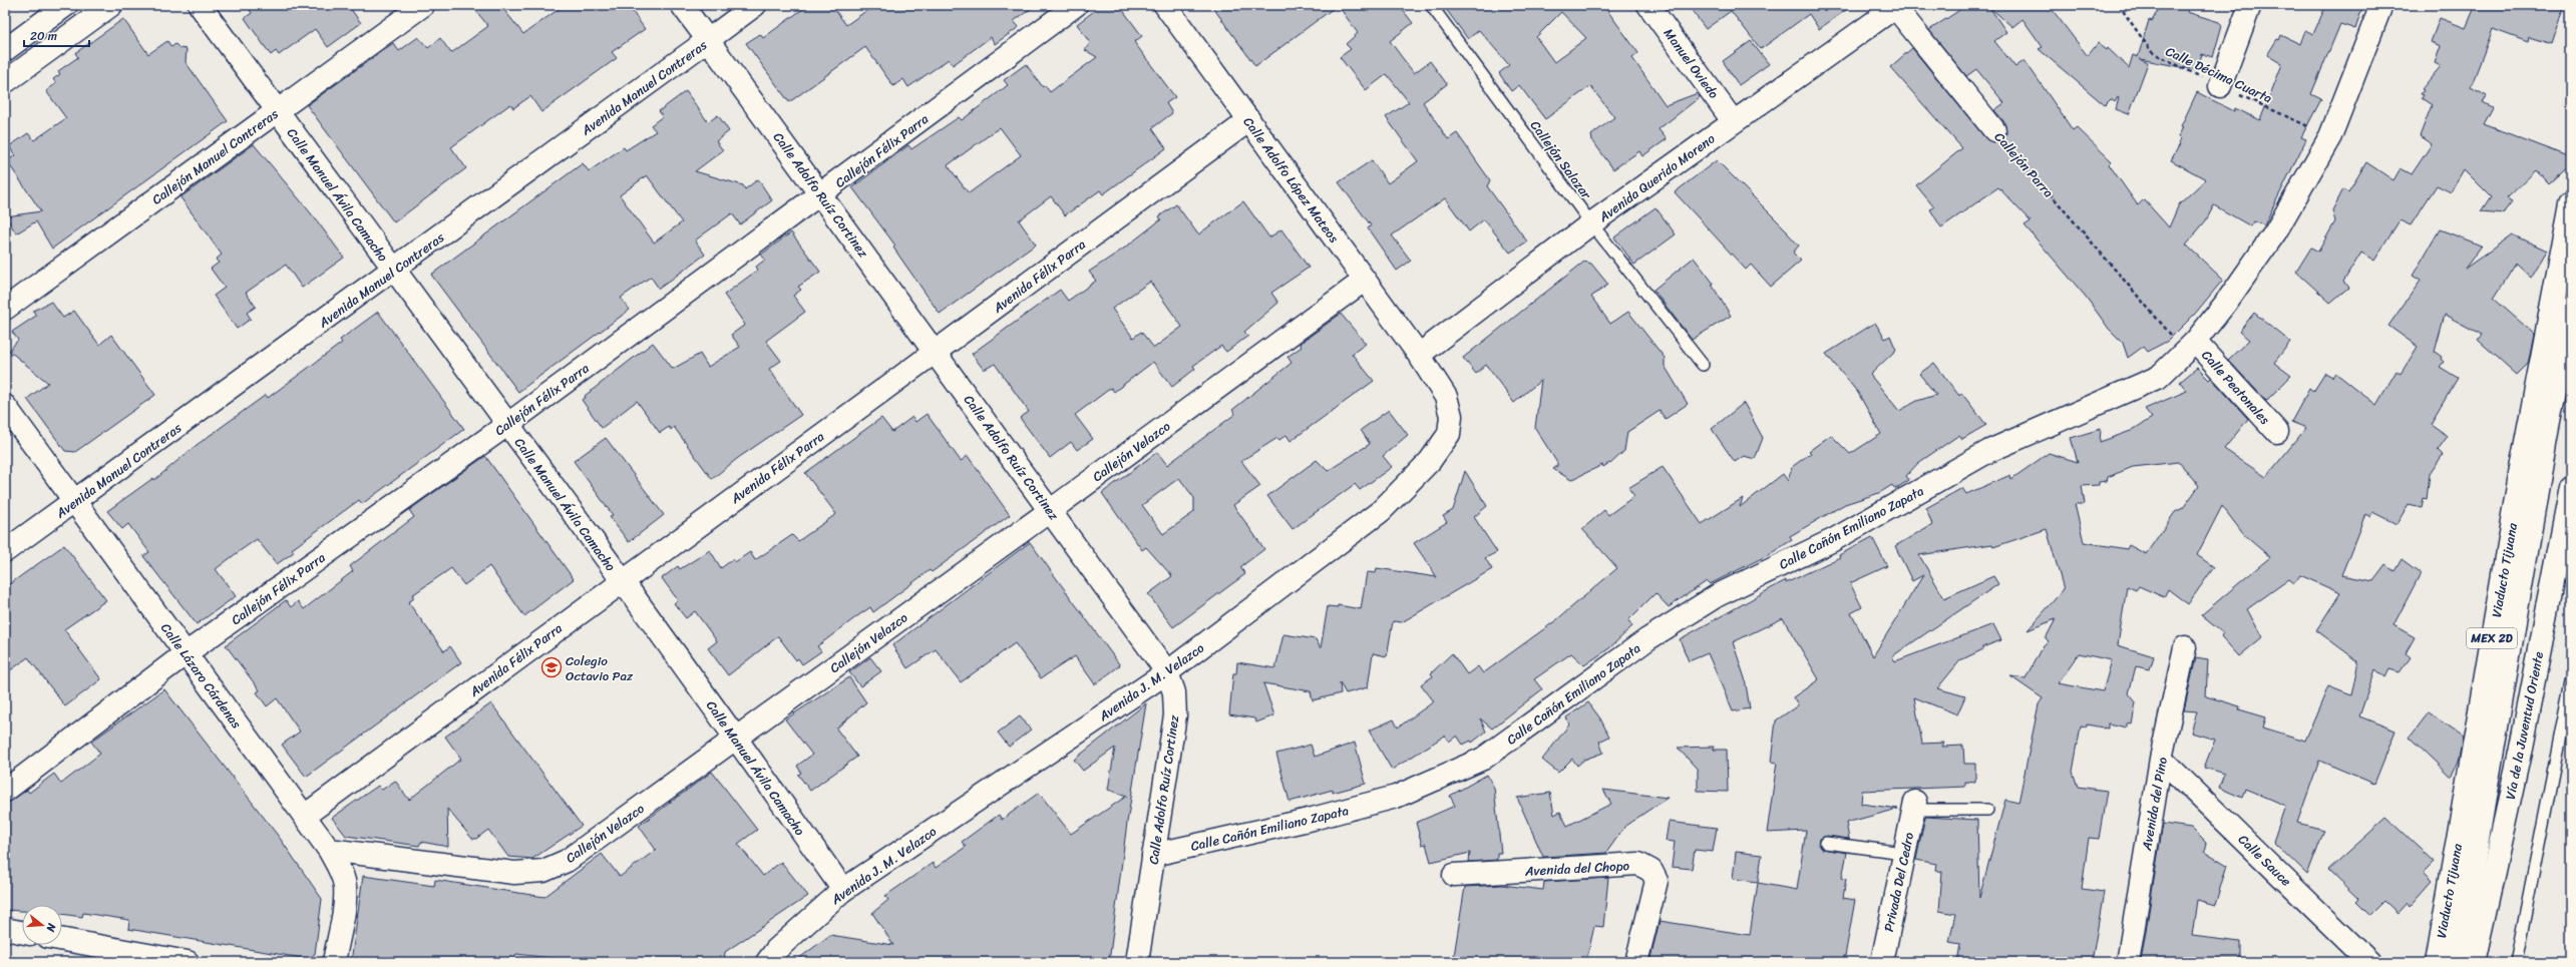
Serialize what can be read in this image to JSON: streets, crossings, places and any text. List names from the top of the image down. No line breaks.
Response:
{"streets":{"main road":["Manuel Oviedo","Avenida Manuel Contreras","Callejón Félix Parra","Callejón Manuel Contreras","Callejón Parra","Avenida Querido Moreno","Calle Adolfo López Mateos","Calle Manuel Ávila Camacho","Calle Adolfo Ruíz Cortinez","Avenida Félix Parra","Calle Peatonales","Callejón Velazco","Calle Cañón Emiliano Zapata","Viaducto Tijuana","MEX 2D","Calle Lázaro Cárdenas","Avenida J. M. Velazco","Vía de la Juventud Oriente","Avenida del Pino","Calle Sauce","Avenida del Chopo","Privada Del Cedro"],"lane":["Callejón Salazar"],"path":["Calle Décima Cuarta"]},"crossings":[["Manuel Oviedo","Avenida Querido Moreno"],["Calle Décima Cuarta","Calle Cañón Emiliano Zapata"],["Avenida Manuel Contreras","Calle Manuel Ávila Camacho"],["Avenida Manuel Contreras","Calle Adolfo Ruíz Cortinez"],["Avenida Manuel Contreras","Calle Lázaro Cárdenas"],["Callejón Félix Parra","Calle Manuel Ávila Camacho"],["Callejón Félix Parra","Calle Adolfo Ruíz Cortinez"],["Callejón Félix Parra","Calle Lázaro Cárdenas"],["Callejón Manuel Contreras","Calle Manuel Ávila Camacho"],["Callejón Salazar","Avenida Querido Moreno"],["Callejón Parra","Avenida Querido Moreno"],["Avenida Querido Moreno","Calle Adolfo López Mateos"],["Avenida Querido Moreno","Avenida J. M. Velazco"],["Calle Adolfo López Mateos","Avenida Félix Parra"],["Calle Adolfo López Mateos","Callejón Velazco"],["Calle Adolfo López Mateos","Avenida J. M. Velazco"],["Calle Manuel Ávila Camacho","Avenida Félix Parra"],["Calle Manuel Ávila Camacho","Callejón Velazco"],["Calle Manuel Ávila Camacho","Avenida J. M. Velazco"],["Calle Adolfo Ruíz Cortinez","Avenida Félix Parra"],["Calle Adolfo Ruíz Cortinez","Callejón Velazco"],["Calle Adolfo Ruíz Cortinez","Calle Cañón Emiliano Zapata"],["Calle Adolfo Ruíz Cortinez","Avenida J. M. Velazco"],["Avenida Félix Parra","Calle Lázaro Cárdenas"],["Calle Peatonales","Calle Cañón Emiliano Zapata"],["Callejón Velazco","Calle Lázaro Cárdenas"],["Avenida del Pino","Calle Sauce"]],"places":{"school or university":["Colegio Octavio Paz"]},"scale_bar":"20 m","north":"right"}
